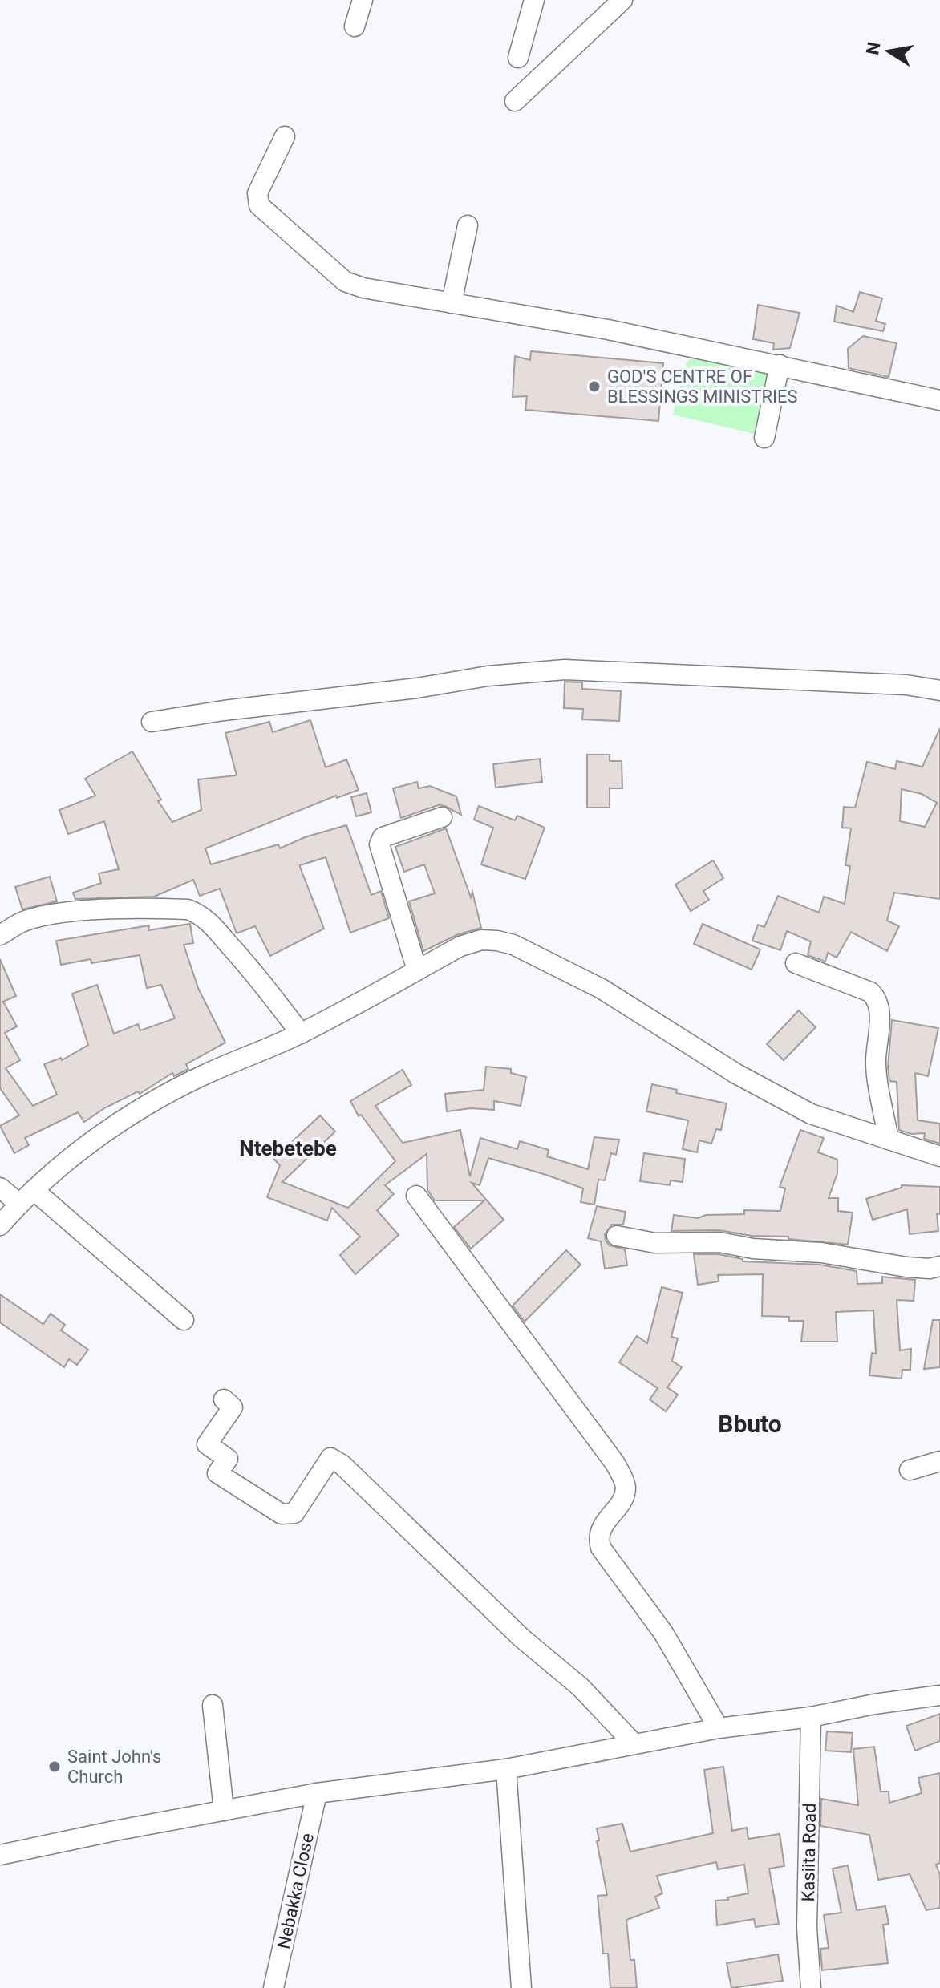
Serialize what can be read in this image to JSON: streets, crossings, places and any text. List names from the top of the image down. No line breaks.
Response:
{"streets":{"street":["Kasiita Road","Nebakka Close"]},"districts":["Ntebetebe","Bbuto"],"places":["GOD'S CENTRE OF BLESSINGS MINISTRIES","Saint John's Church"],"north":"left"}
